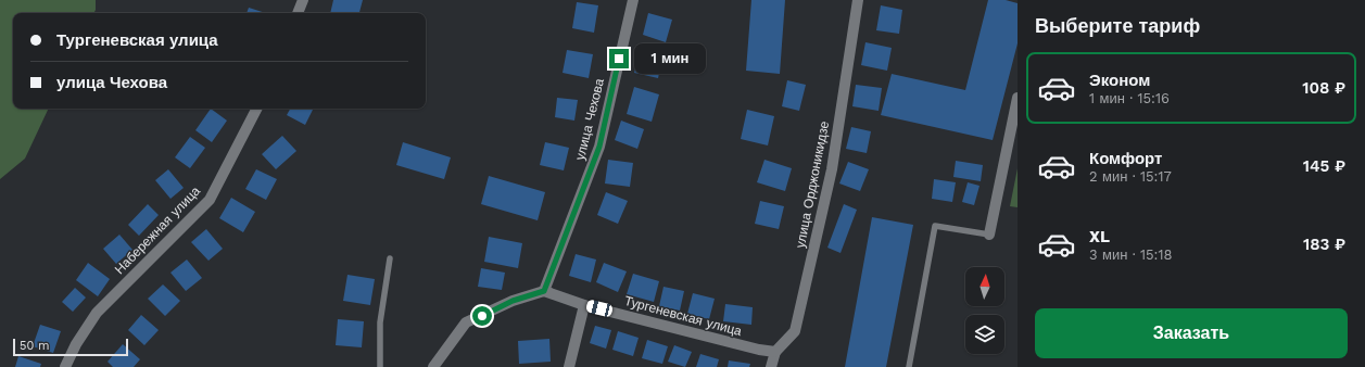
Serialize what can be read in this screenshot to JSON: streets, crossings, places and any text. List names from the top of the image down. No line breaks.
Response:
{"streets":{"street":["улица Чехова","улица Орджоникидзе","Набережная улица","Тургеневская улица"]},"crossings":[["улица Чехова","Тургеневская улица"],["улица Орджоникидзе","Тургеневская улица"]],"scale_bar":"50 m","north":"top","page":{"heading":"Выберите тариф","banner":["Тургеневская улица","улица Чехова"],"bubble":"1 мин","list":[{"name":"Эконом","note":"1 мин · 15:16","value":"108 ₽"},{"name":"Комфорт","note":"2 мин · 15:17","value":"145 ₽"},{"name":"XL","note":"3 мин · 15:18","value":"183 ₽"}],"buttons":"Заказать","scale":"50 m"}}
